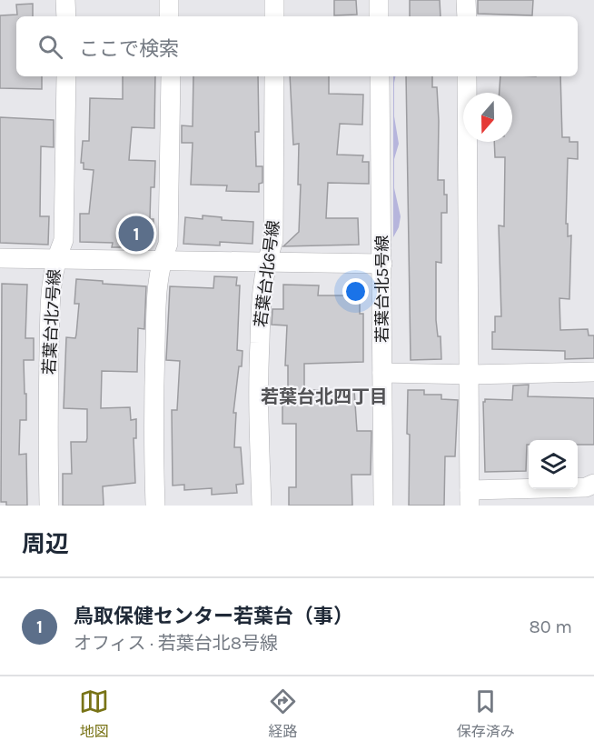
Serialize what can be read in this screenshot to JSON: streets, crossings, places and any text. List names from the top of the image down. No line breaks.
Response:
{"streets":{"street":["若葉台北6号線","若葉台北5号線","若葉台北7号線"]},"districts":["若葉台北四丁目"],"north":"bottom","page":{"search":"ここで検索","pins":"1","heading":"周辺","list":[{"mark":"1","name":"鳥取保健センター若葉台（事）","note":"オフィス · 若葉台北8号線","value":"80 m"}],"nav":["地図","経路","保存済み"]}}
